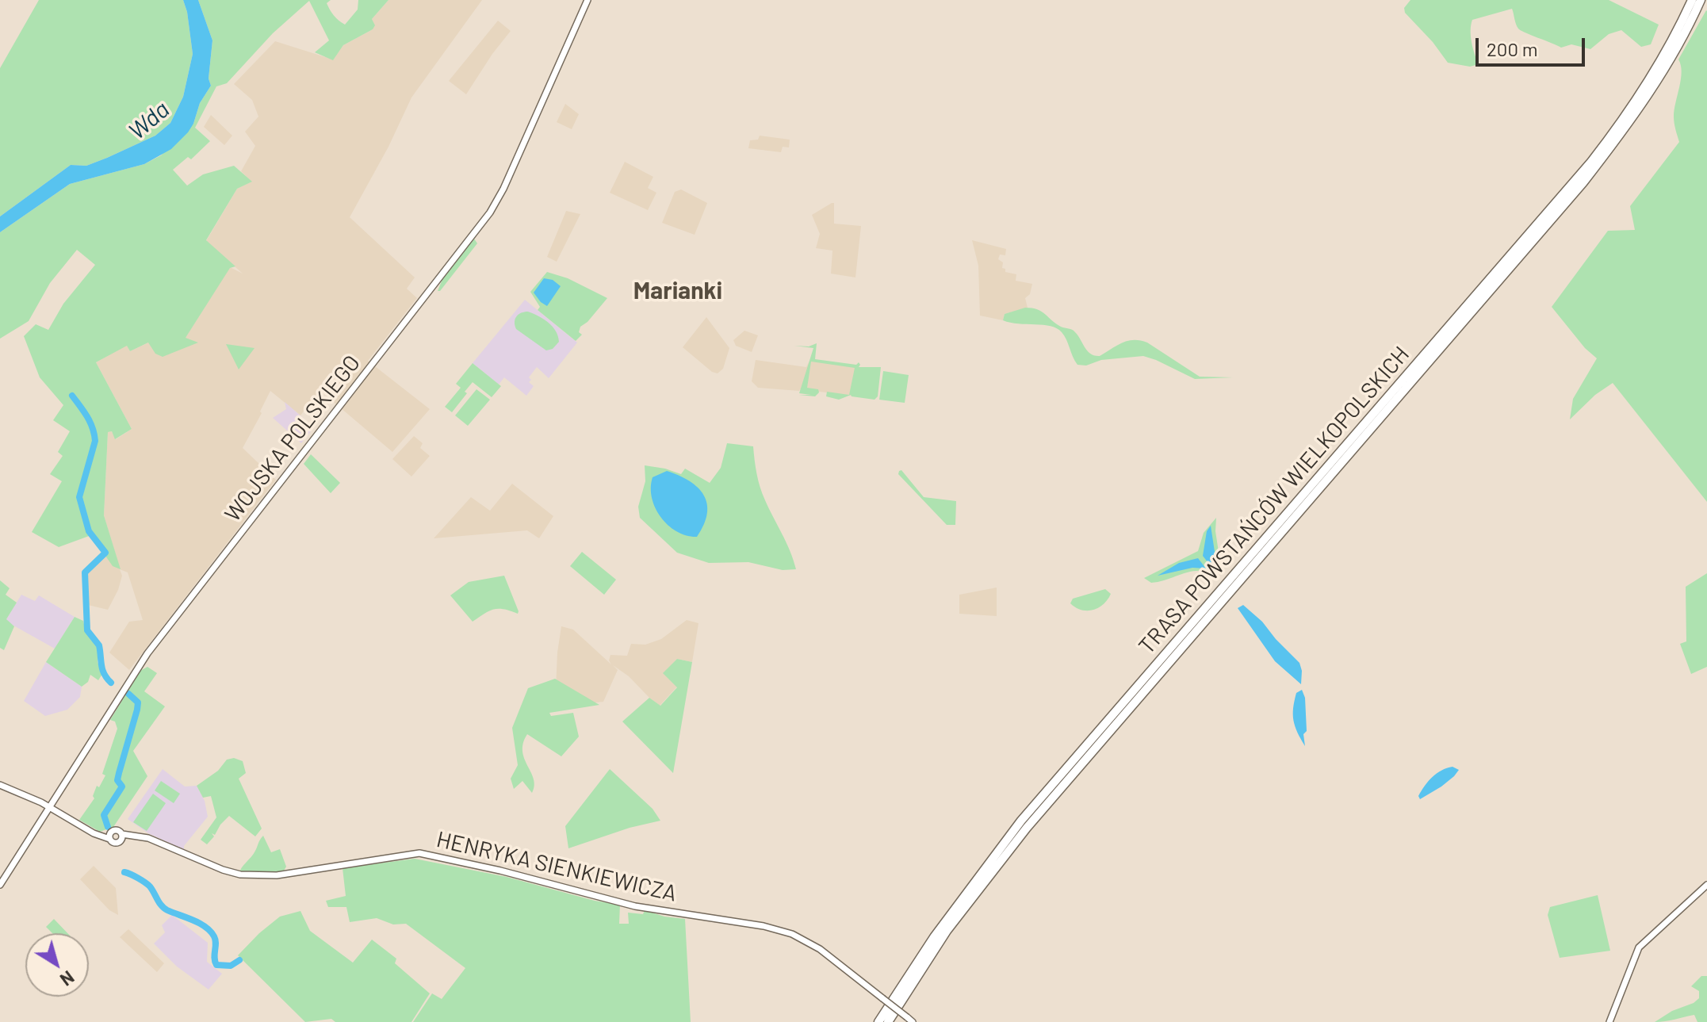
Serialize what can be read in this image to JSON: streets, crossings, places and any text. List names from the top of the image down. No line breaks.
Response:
{"streets":{"highway":["TRASA POWSTAŃCÓW WIELKOPOLSKICH"],"street":["WOJSKA POLSKIEGO","HENRYKA SIENKIEWICZA"]},"districts":["Marianki"],"water":["Wda"],"scale_bar":"200 m","north":"bottom right"}
